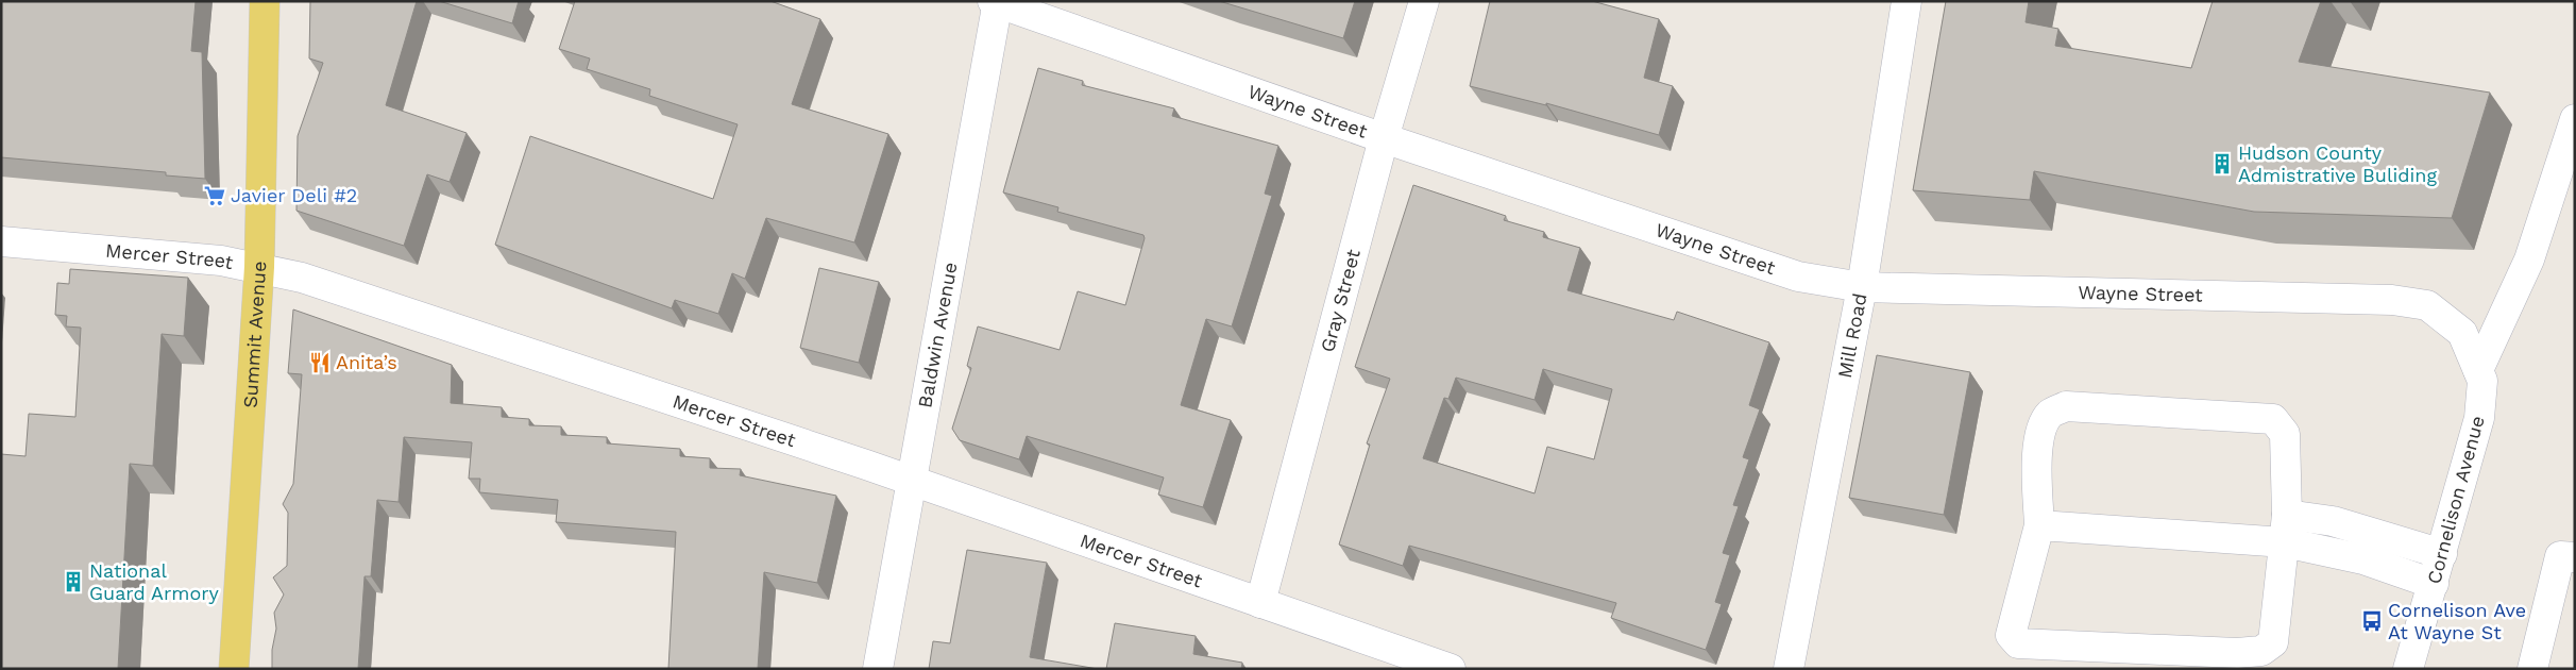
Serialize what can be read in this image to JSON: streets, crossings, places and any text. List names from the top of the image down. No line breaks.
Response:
{"streets":{"main road":["Summit Avenue"],"street":["Wayne Street","Mercer Street","Gray Street","Baldwin Avenue","Mill Road","Cornelison Avenue"]},"crossings":[["Wayne Street","Gray Street"],["Wayne Street","Baldwin Avenue"],["Wayne Street","Mill Road"],["Wayne Street","Cornelison Avenue"],["Mercer Street","Gray Street"],["Mercer Street","Summit Avenue"],["Mercer Street","Baldwin Avenue"]],"places":{"building":["Hudson County Admistrative Buliding","National Guard Armory"],"supermarket":["Javier Deli #2"],"restaurant":["Anita’s"],"bus stop":["Cornelison Ave At Wayne St"]}}
